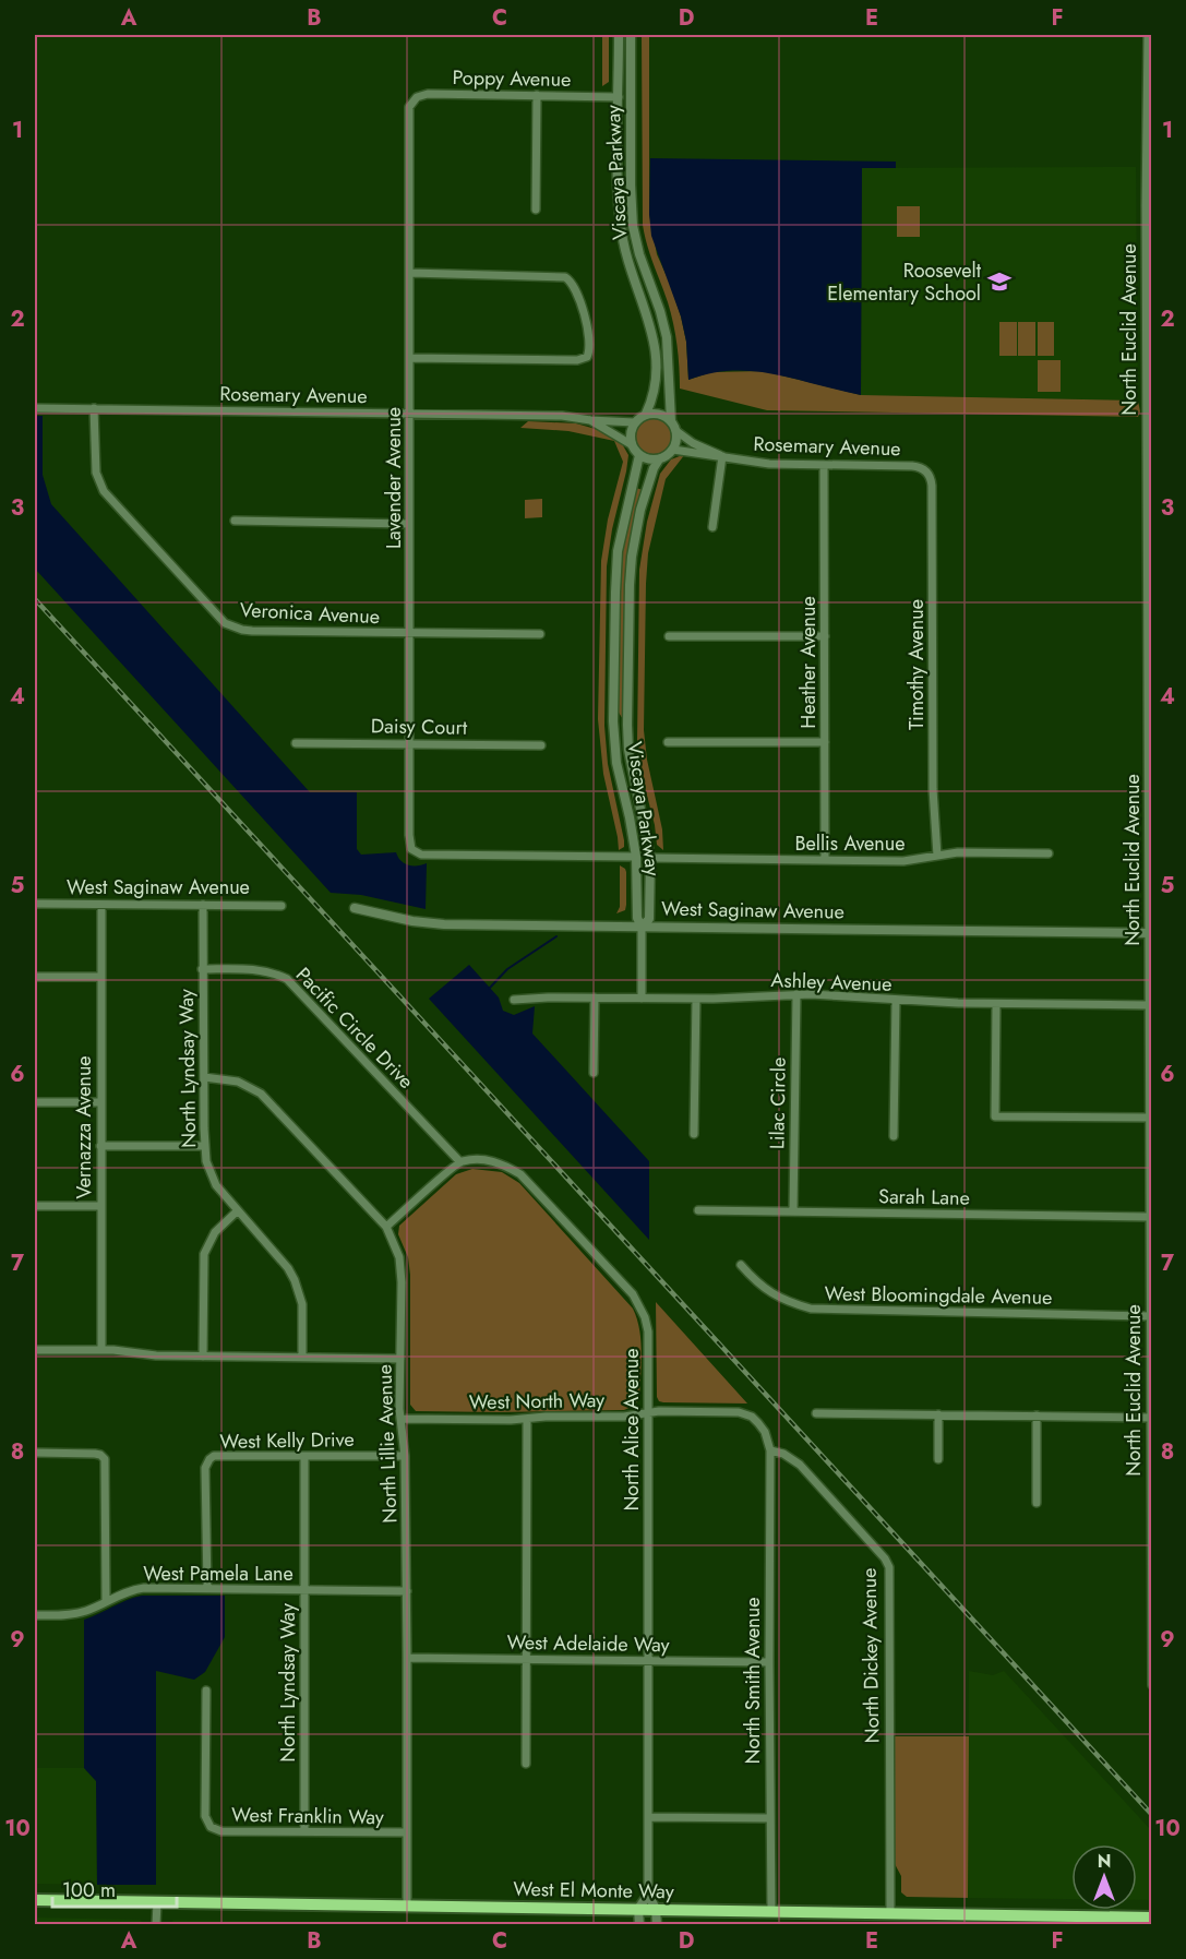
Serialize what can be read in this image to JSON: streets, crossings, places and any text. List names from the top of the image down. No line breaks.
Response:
{"streets":{"main road":["West El Monte Way"],"street":["Poppy Avenue","Viscaya Parkway","North Euclid Avenue","Rosemary Avenue","Lavender Avenue","Veronica Avenue","Heather Avenue","Timothy Avenue","Daisy Court","Bellis Avenue","West Saginaw Avenue","Ashley Avenue","Pacific Circle Drive","North Lyndsay Way","Lilac Circle","Vernazza Avenue","Sarah Lane","West Bloomingdale Avenue","West North Way","North Alice Avenue","West Kelly Drive","North Lillie Avenue","West Pamela Lane","West Adelaide Way","North Dickey Avenue","North Smith Avenue","West Franklin Way"]},"crossings":[["Poppy Avenue","Viscaya Parkway"],["Poppy Avenue","Lavender Avenue"],["Viscaya Parkway","Rosemary Avenue"],["Viscaya Parkway","Lavender Avenue"],["Viscaya Parkway","Bellis Avenue"],["Viscaya Parkway","West Saginaw Avenue"],["North Euclid Avenue","West Saginaw Avenue"],["North Euclid Avenue","Ashley Avenue"],["North Euclid Avenue","Sarah Lane"],["North Euclid Avenue","West Bloomingdale Avenue"],["Rosemary Avenue","Lavender Avenue"],["Rosemary Avenue","Veronica Avenue"],["Rosemary Avenue","Heather Avenue"],["Rosemary Avenue","Timothy Avenue"],["Lavender Avenue","Veronica Avenue"],["Lavender Avenue","Daisy Court"],["Heather Avenue","Bellis Avenue"],["Timothy Avenue","Bellis Avenue"],["West Saginaw Avenue","North Lyndsay Way"],["West Saginaw Avenue","Vernazza Avenue"],["Ashley Avenue","Lilac Circle"],["Pacific Circle Drive","North Lyndsay Way"],["Pacific Circle Drive","North Alice Avenue"],["North Lyndsay Way","West Kelly Drive"],["North Lyndsay Way","North Lillie Avenue"],["North Lyndsay Way","West Pamela Lane"],["North Lyndsay Way","West Franklin Way"],["Lilac Circle","Sarah Lane"],["West North Way","North Alice Avenue"],["West North Way","North Lillie Avenue"],["West North Way","North Dickey Avenue"],["West North Way","North Smith Avenue"],["North Alice Avenue","West Adelaide Way"],["West Kelly Drive","North Lillie Avenue"],["West Kelly Drive","West Pamela Lane"],["North Lillie Avenue","West Pamela Lane"],["North Lillie Avenue","West Adelaide Way"],["North Lillie Avenue","West Franklin Way"],["North Lillie Avenue","West El Monte Way"],["West Adelaide Way","North Smith Avenue"],["North Dickey Avenue","North Smith Avenue"],["North Dickey Avenue","West El Monte Way"],["North Smith Avenue","West El Monte Way"]],"places":{"school or university":["Roosevelt Elementary School"]},"scale_bar":"100 m","north":"top","grid":{"columns":["A","B","C","D","E","F"],"rows":["1","2","3","4","5","6","7","8","9","10"]}}
